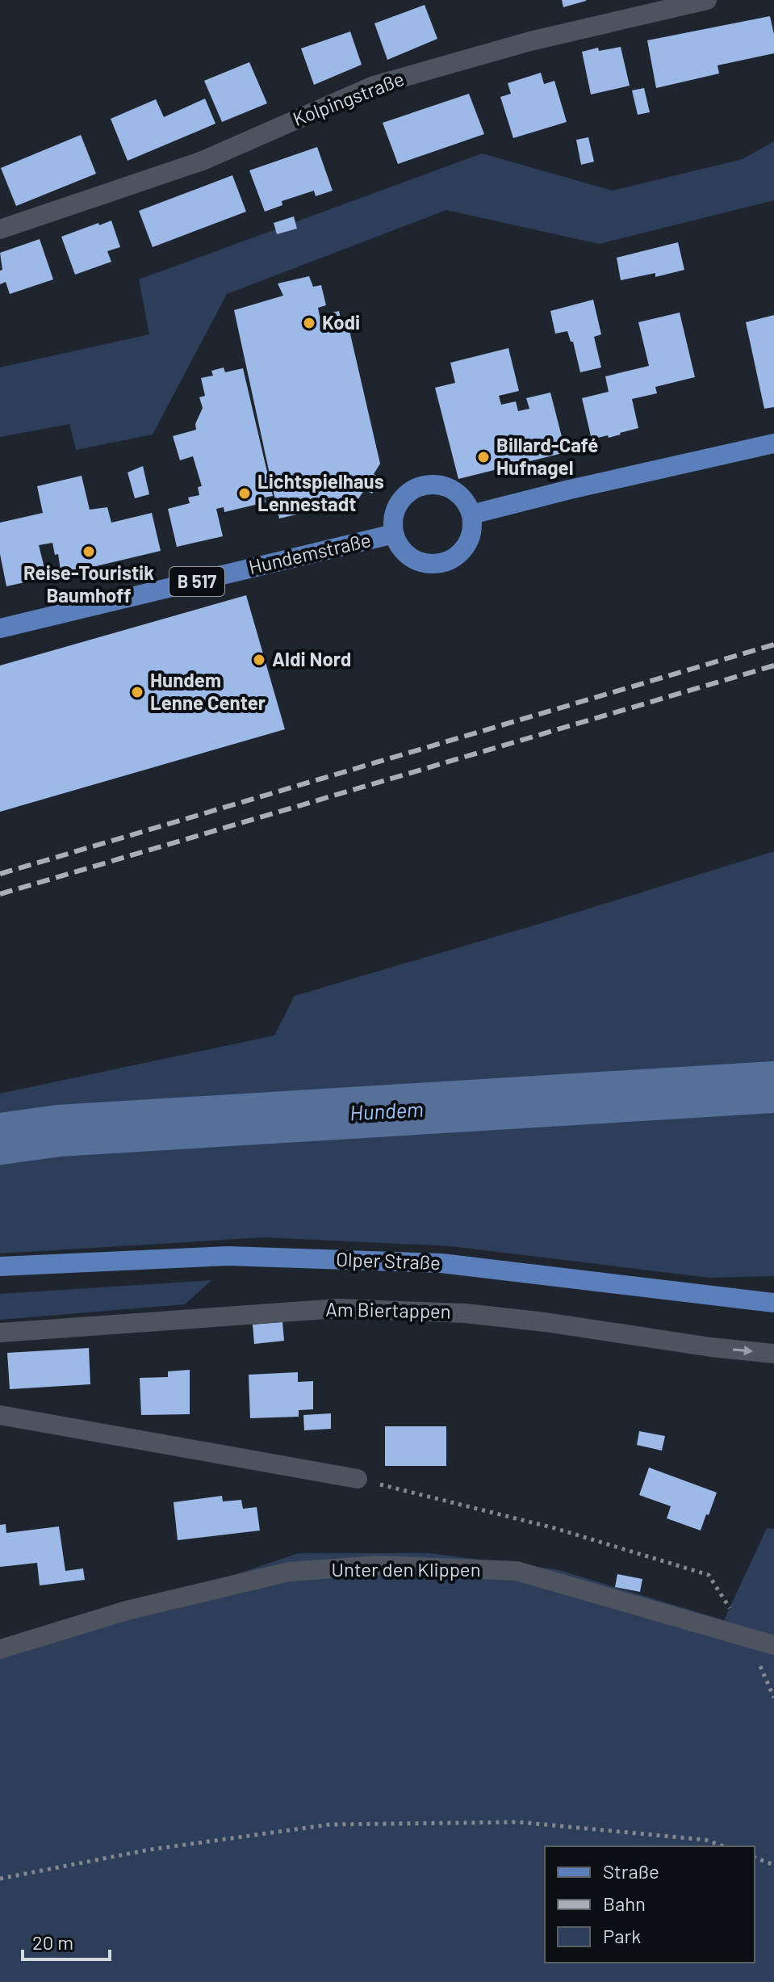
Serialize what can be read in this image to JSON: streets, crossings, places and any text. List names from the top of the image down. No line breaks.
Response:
{"streets":{"main road":["Hundemstraße","B 517","Olper Straße"],"street":["Kolpingstraße","Am Biertappen","Unter den Klippen"]},"water":["Hundem"],"places":["Kodi","Billard-Café Hufnagel","Lichtspielhaus Lennestadt","Reise-Touristik Baumhoff","Aldi Nord","Hundem Lenne Center"],"legend":["Straße","Bahn","Park"],"scale_bar":"20 m"}
